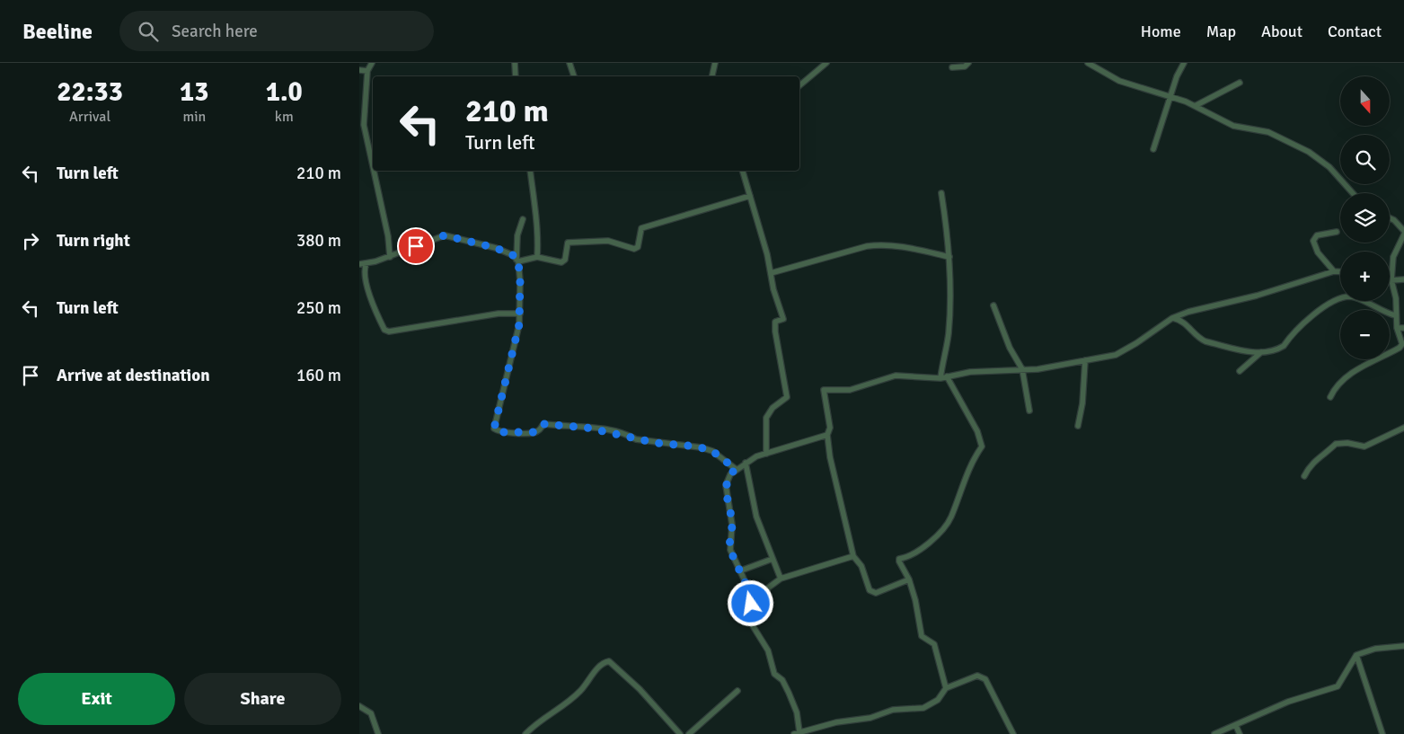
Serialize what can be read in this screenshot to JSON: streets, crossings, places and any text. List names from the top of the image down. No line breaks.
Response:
{"north":"bottom","page":{"header":"Beeline","search":"Search here","nav":["Home","Map","About","Contact"],"eta":["22:33","Arrival","13","min","1.0","km"],"map_buttons":["+","−"],"turn":["210 m","Turn left"],"list":[{"name":"Turn left","value":"210 m"},{"name":"Turn right","value":"380 m"},{"name":"Turn left","value":"250 m"},{"name":"Arrive at destination","value":"160 m"}],"buttons":["Exit","Share"]}}
